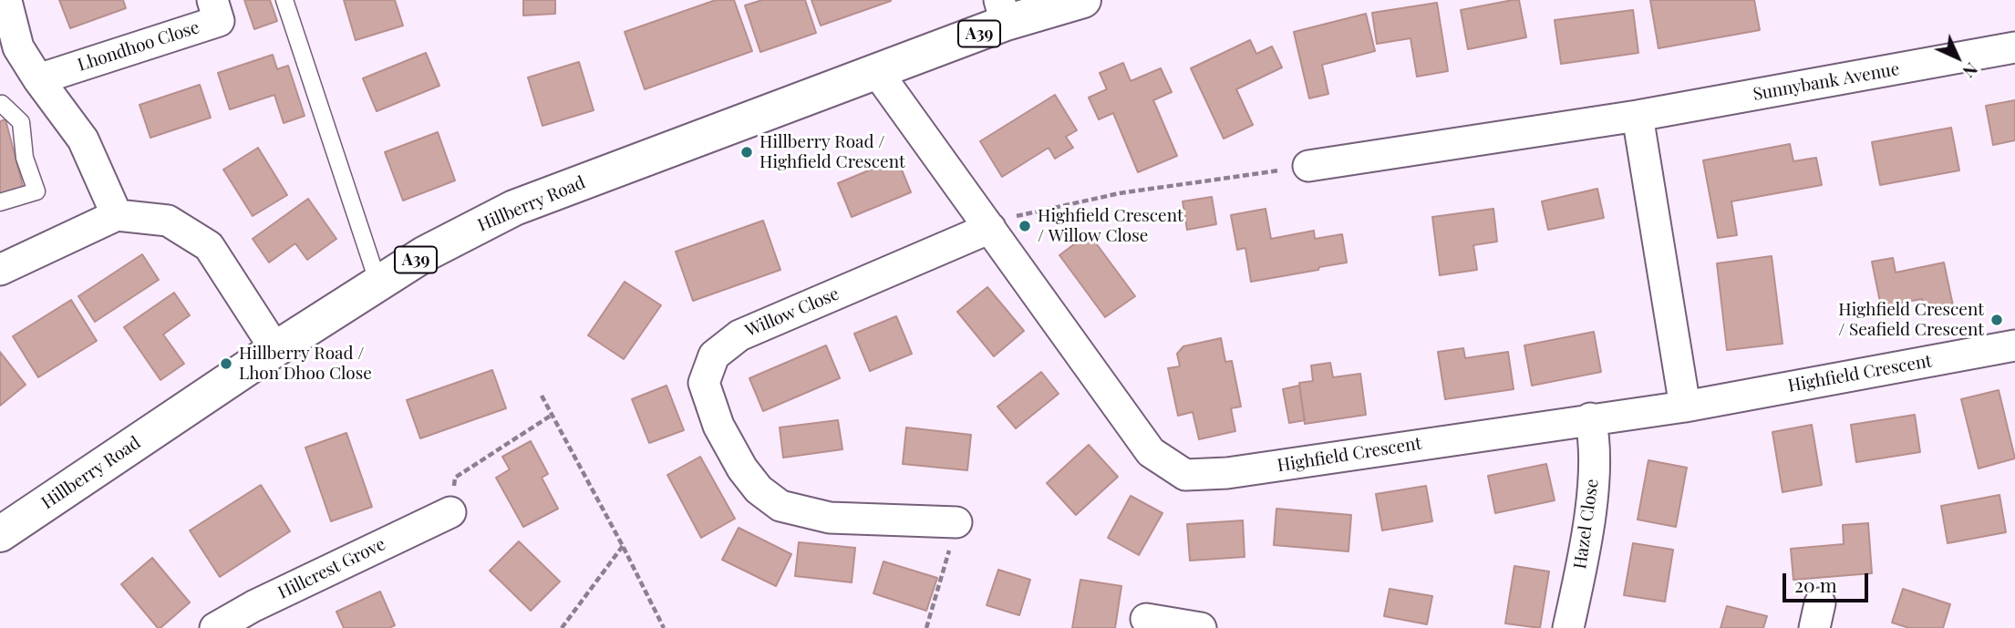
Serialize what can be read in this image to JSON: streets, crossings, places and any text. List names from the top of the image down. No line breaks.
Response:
{"streets":{"highway":["A39","Hillberry Road"],"street":["Lhondhoo Close","Sunnybank Avenue","Willow Close","Highfield Crescent","Hazel Close","Hillcrest Grove"]},"crossings":[["Hillberry Road","Highfield Crescent"],["Willow Close","Highfield Crescent"],["Highfield Crescent","Hazel Close"]],"places":["Hillberry Road / Highfield Crescent","Highfield Crescent / Willow Close","Highfield Crescent / Seafield Crescent","Hillberry Road / Lhon Dhoo Close"],"scale_bar":"20 m","north":"bottom right"}
